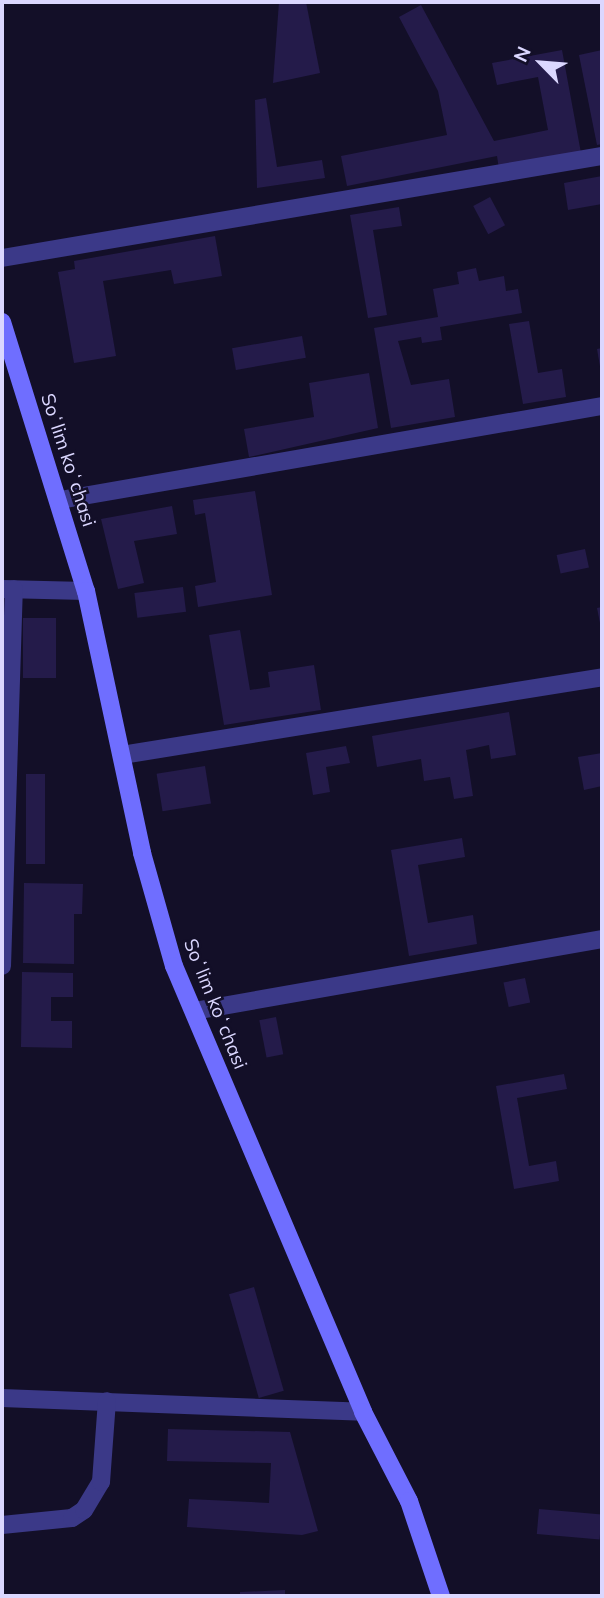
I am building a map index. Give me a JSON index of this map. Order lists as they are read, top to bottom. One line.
{"streets":{"street":["Soʻlim koʻchasi"]},"north":"top left"}
